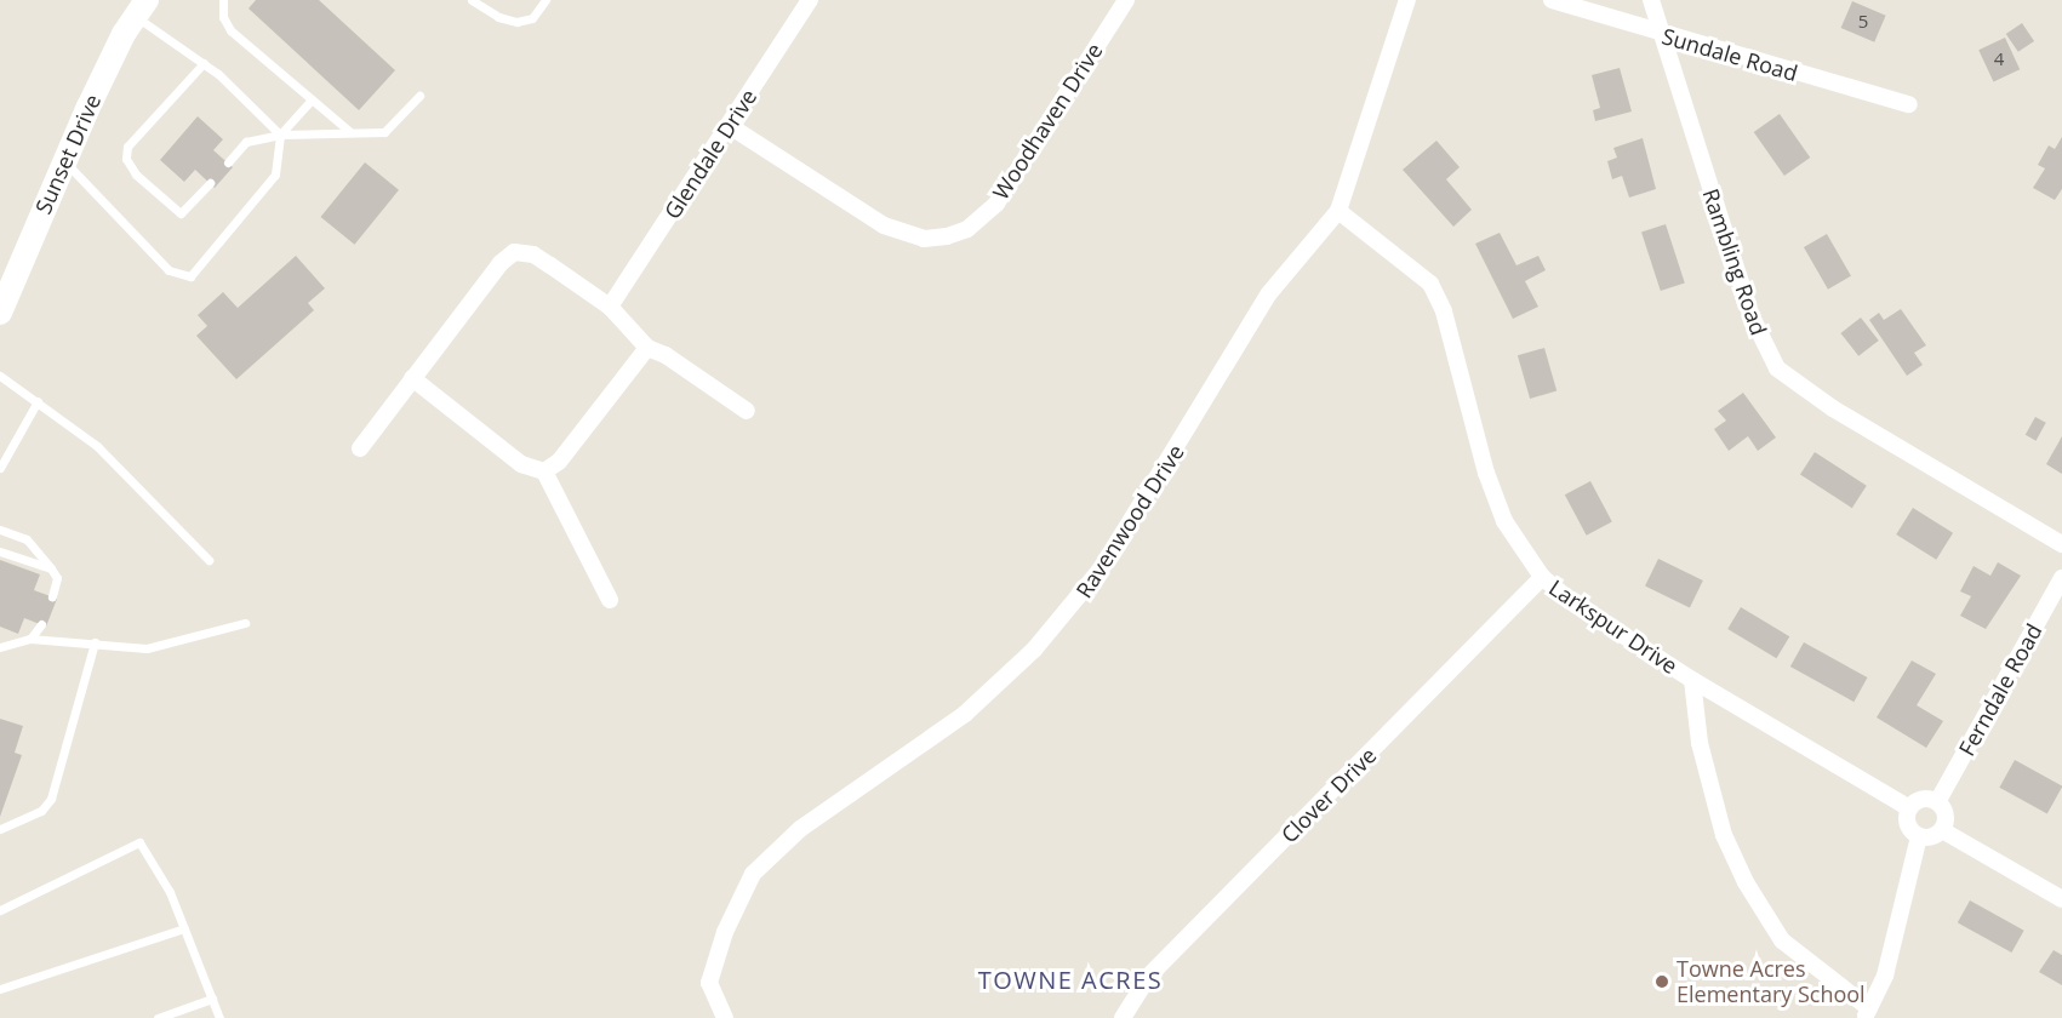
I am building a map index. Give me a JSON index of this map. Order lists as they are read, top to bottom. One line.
{"streets":{"main road":["Sunset Drive"],"street":["Sundale Road","Woodhaven Drive","Glendale Drive","Rambling Road","Ravenwood Drive","Larkspur Drive","Ferndale Road","Clover Drive"]},"crossings":[["Sundale Road","Rambling Road"],["Woodhaven Drive","Glendale Drive"],["Ravenwood Drive","Larkspur Drive"],["Larkspur Drive","Ferndale Road"],["Larkspur Drive","Clover Drive"]],"districts":["TOWNE ACRES"],"places":["Towne Acres Elementary School"],"house_numbers":["5","4"]}
